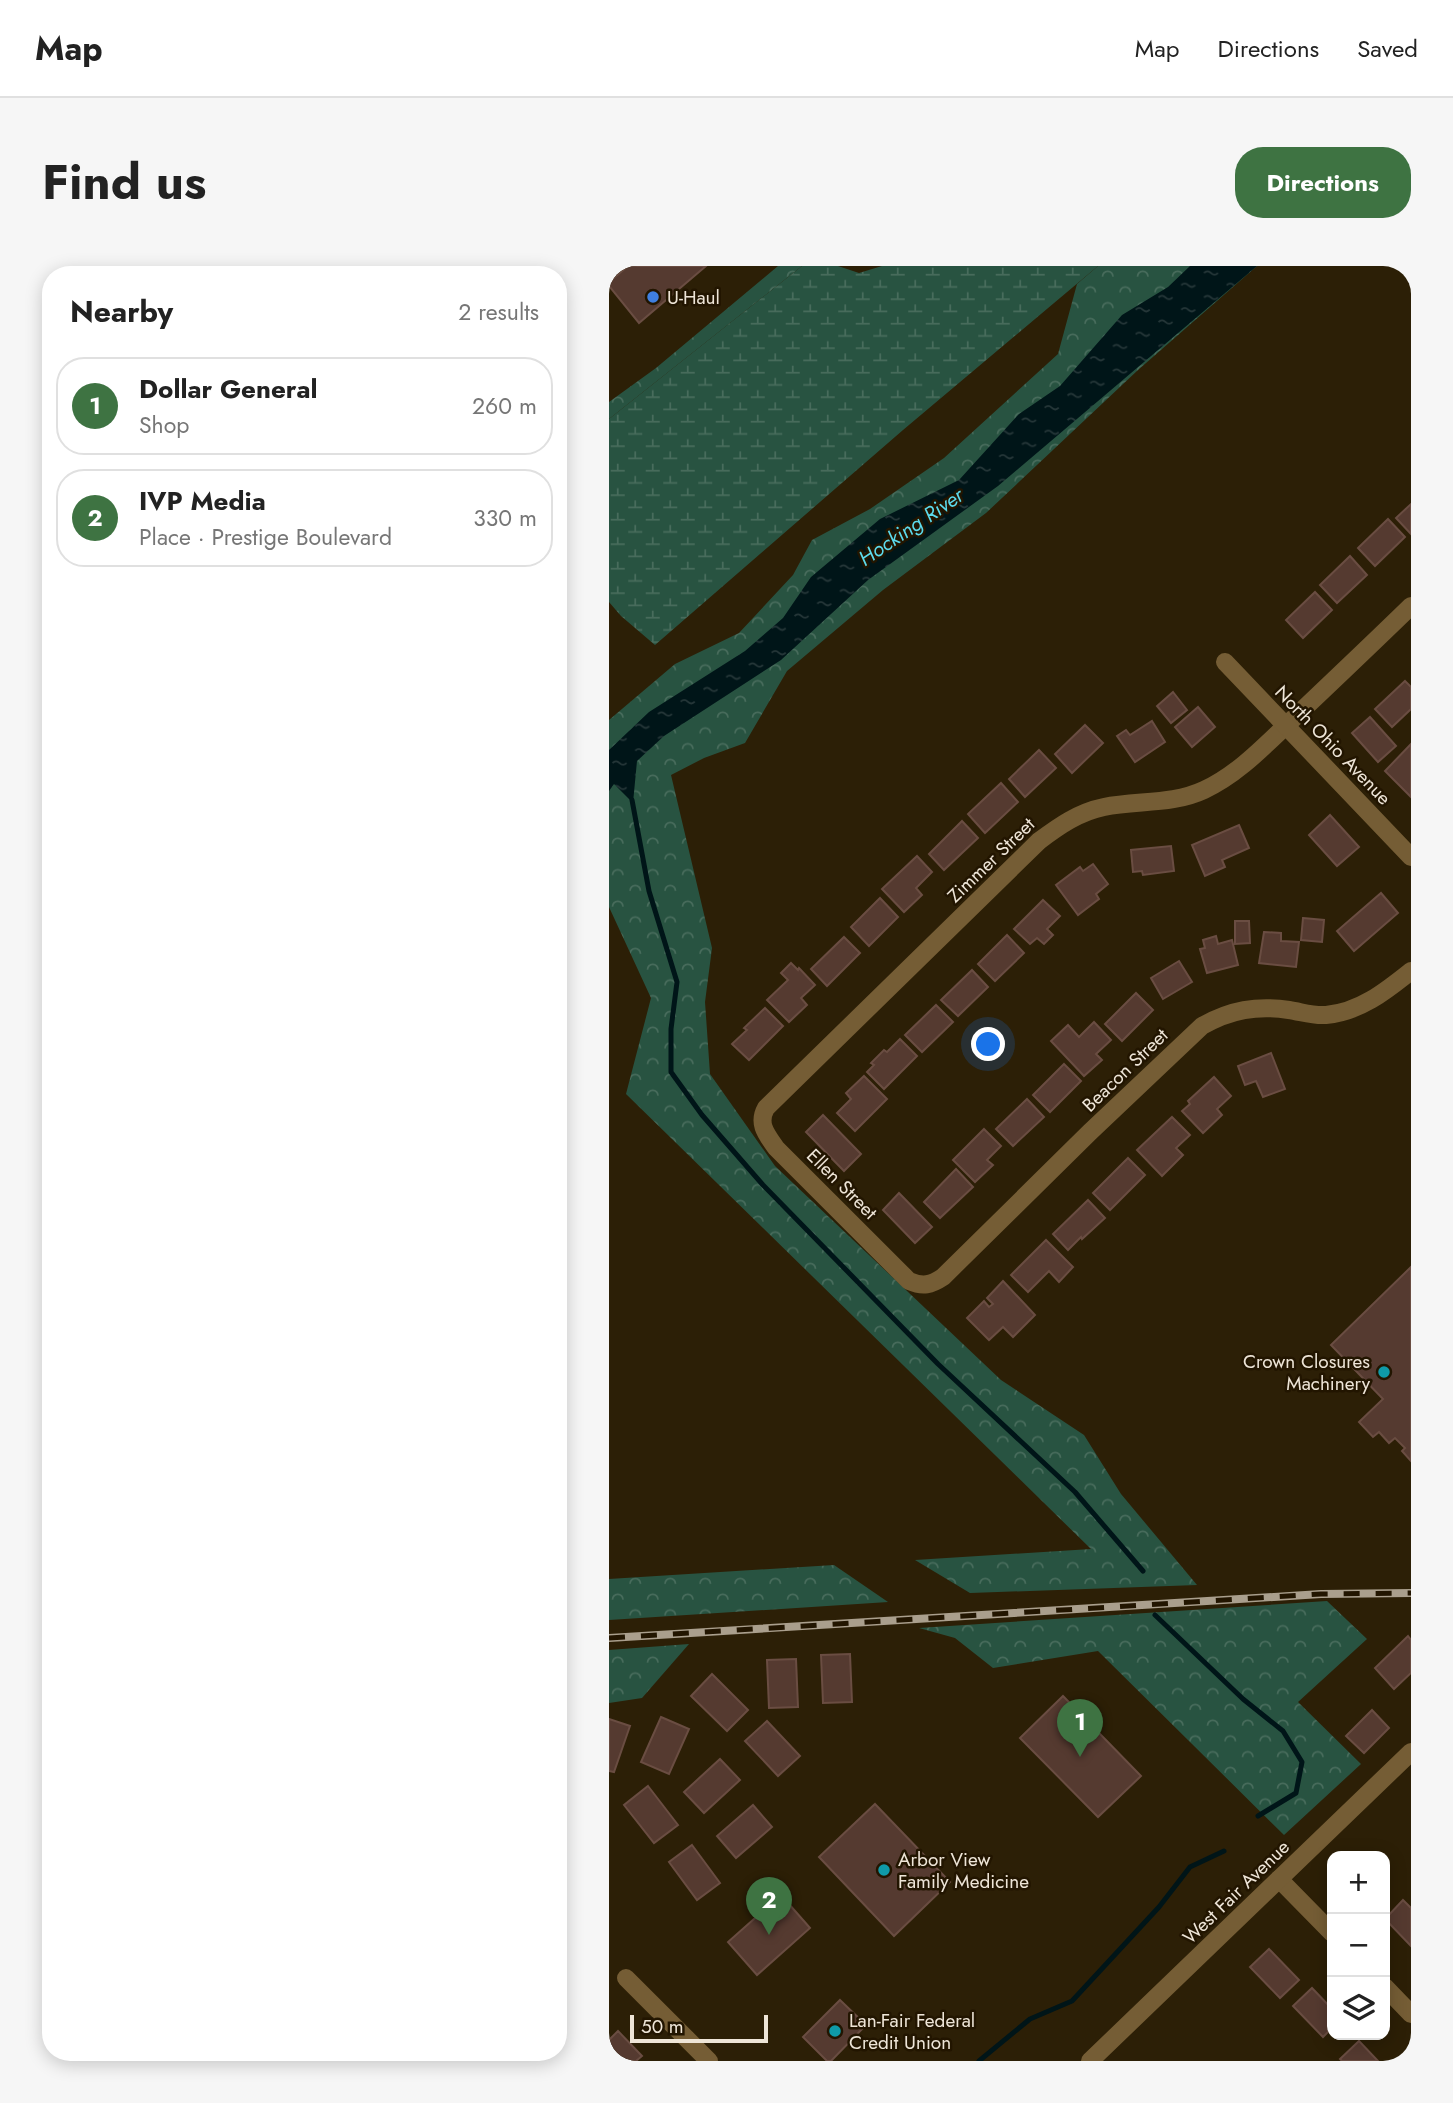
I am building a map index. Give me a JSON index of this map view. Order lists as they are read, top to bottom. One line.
{"streets":{"street":["North Ohio Avenue","Zimmer Street","Beacon Street","Ellen Street","West Fair Avenue"]},"crossings":[["North Ohio Avenue","Zimmer Street"],["Zimmer Street","Ellen Street"],["Beacon Street","Ellen Street"]],"water":["Hocking River"],"places":["U-Haul","Crown Closures Machinery","Arbor View Family Medicine","Lan-Fair Federal Credit Union"],"scale_bar":"50 m","page":{"header":"Map","nav":["Map","Directions","Saved"],"title":"Find us","buttons":"Directions","heading":["Nearby","2 results"],"list":[{"mark":"1","name":"Dollar General","note":"Shop","value":"260 m"},{"mark":"2","name":"IVP Media","note":"Place · Prestige Boulevard","value":"330 m"}],"pins":["1","2"],"map_buttons":["+","−"],"scale":"50 m"}}
